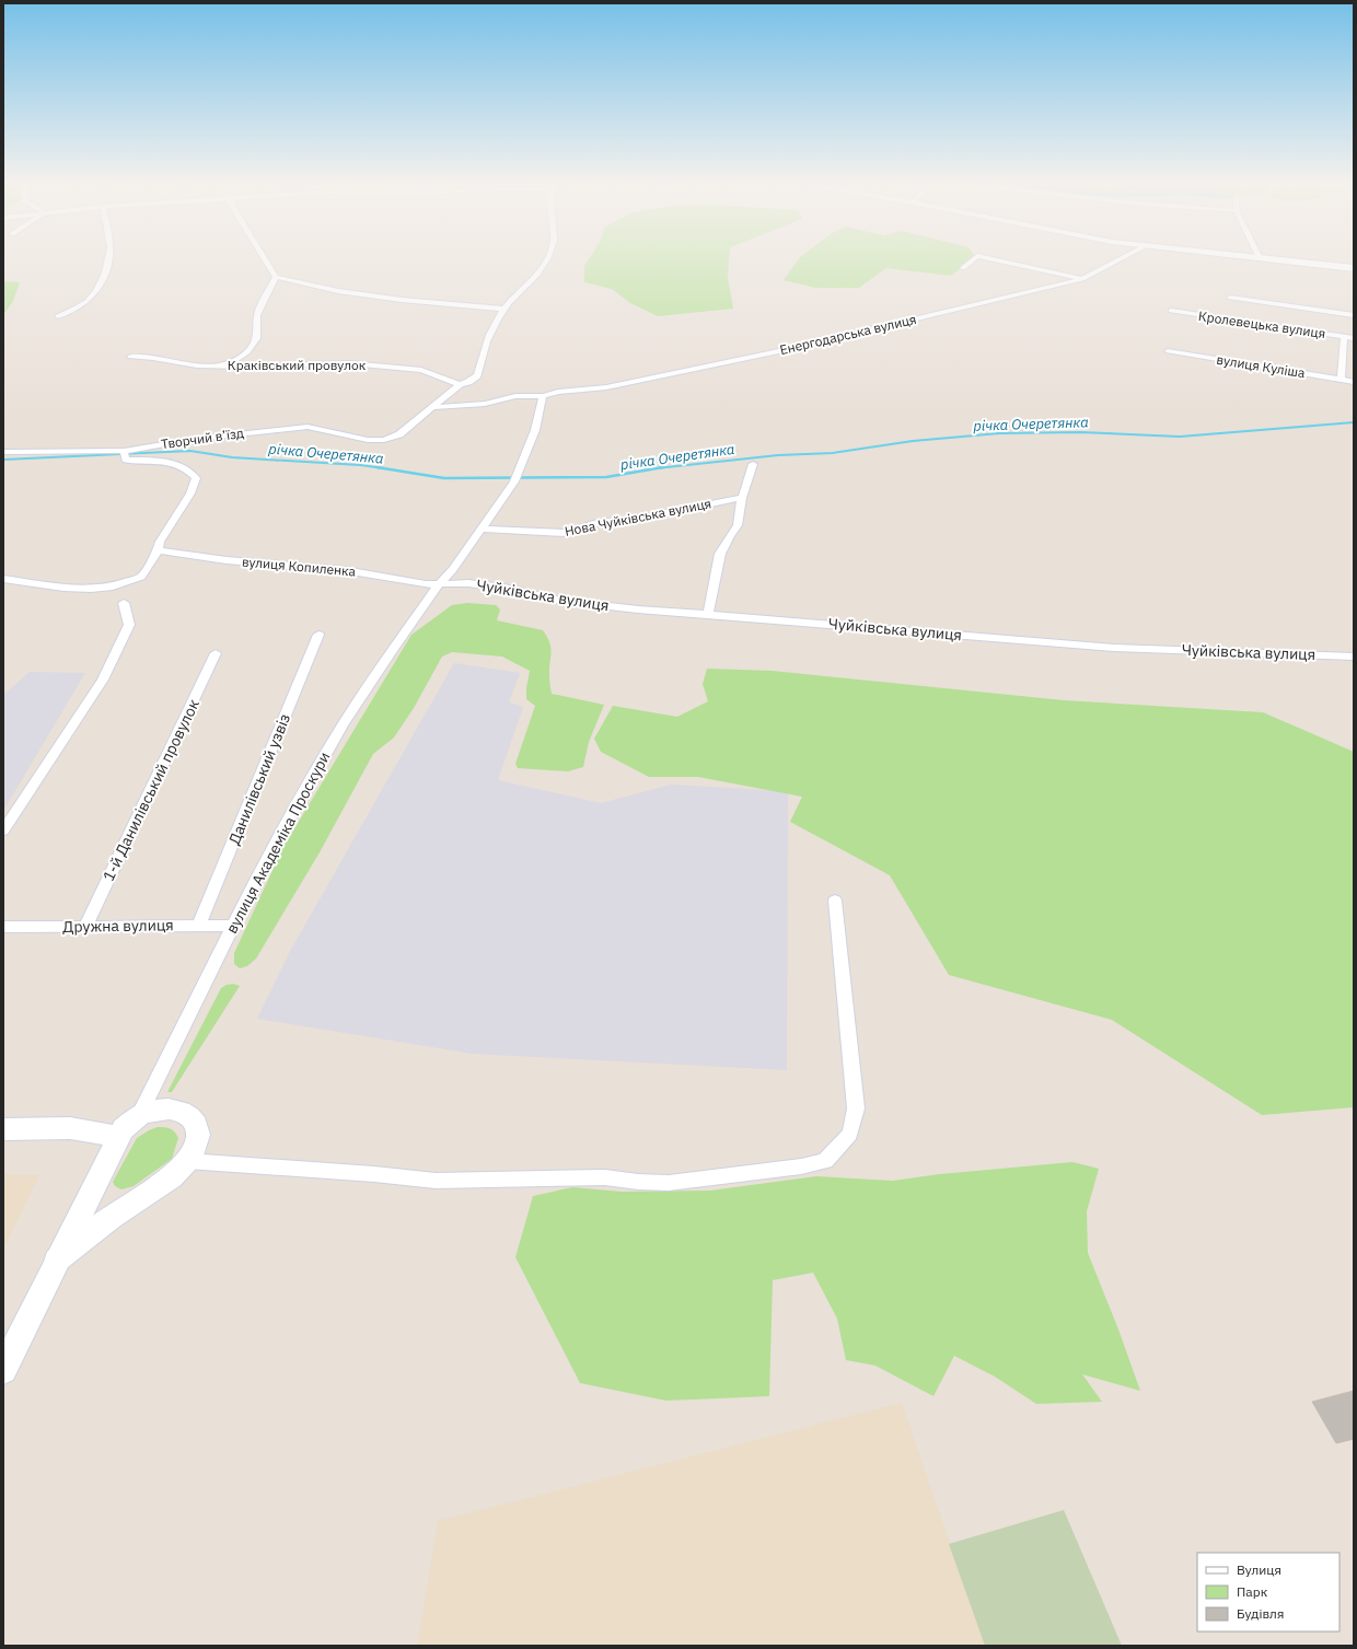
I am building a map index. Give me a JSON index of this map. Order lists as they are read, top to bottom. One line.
{"streets":{"main road":["вулиця Академіка Проскури"],"street":["Кролевецька вулиця","Енергодарська вулиця","Краківський провулок","вулиця Куліша","Творчий в’їзд","Нова Чуйківська вулиця","вулиця Копиленка","Чуйківська вулиця","Данилівський узвіз","1-й Данилівський провулок","Дружна вулиця"]},"crossings":[["Енергодарська вулиця","Творчий в’їзд"],["вулиця Копиленка","Чуйківська вулиця"],["вулиця Копиленка","вулиця Академіка Проскури"],["Чуйківська вулиця","вулиця Академіка Проскури"],["Данилівський узвіз","Дружна вулиця"],["1-й Данилівський провулок","Дружна вулиця"],["вулиця Академіка Проскури","Дружна вулиця"]],"water":["річка Очеретянка"],"legend":["Вулиця","Парк","Будівля"]}
